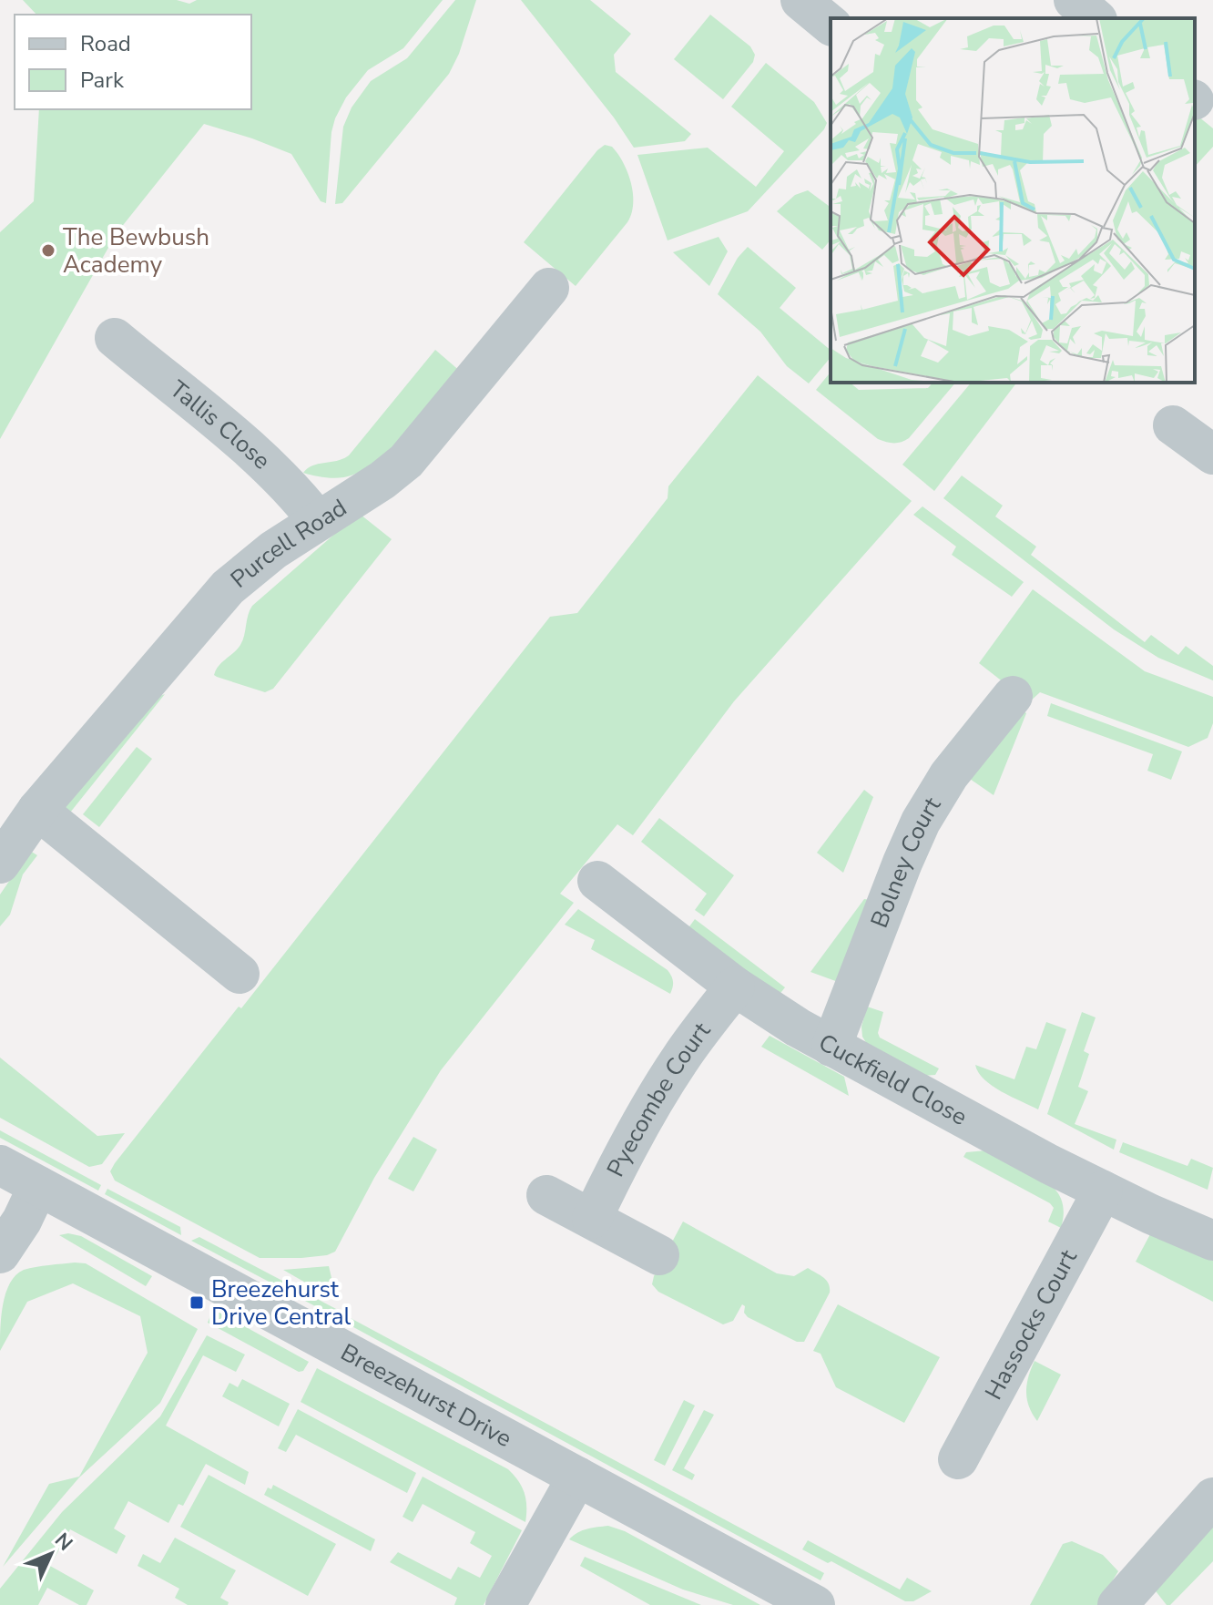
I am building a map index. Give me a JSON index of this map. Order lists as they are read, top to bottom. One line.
{"streets":{"street":["Tallis Close","Purcell Road","Bolney Court","Cuckfield Close","Pyecombe Court","Hassocks Court","Breezehurst Drive"]},"crossings":[["Tallis Close","Purcell Road"],["Bolney Court","Cuckfield Close"],["Cuckfield Close","Pyecombe Court"],["Cuckfield Close","Hassocks Court"]],"places":{"other":["The Bewbush Academy"],"transit":["Breezehurst Drive Central"]},"legend":["Road","Park"],"north":"top right"}
